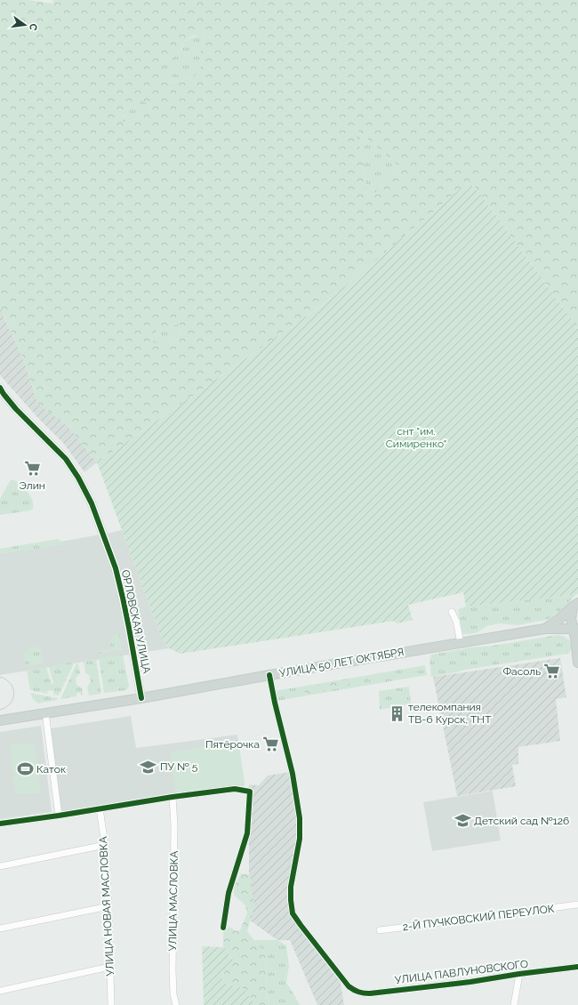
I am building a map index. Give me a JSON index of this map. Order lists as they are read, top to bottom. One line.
{"streets":{"main road":["УЛИЦА 50 ЛЕТ ОКТЯБРЯ"],"street":["ОРЛОВСКАЯ УЛИЦА","УЛИЦА МАСЛОВКА","УЛИЦА НОВАЯ МАСЛОВКА","2-Й ПУЧКОВСКИЙ ПЕРЕУЛОК","УЛИЦА ПАВЛУНОВСКОГО"]},"crossings":[["ОРЛОВСКАЯ УЛИЦА","УЛИЦА 50 ЛЕТ ОКТЯБРЯ"],["УЛИЦА 50 ЛЕТ ОКТЯБРЯ","УЛИЦА ПАВЛУНОВСКОГО"]],"parks":["снт \"им. Симиренко\""],"places":{"supermarket":["Элин","Фасоль","Пятёрочка"],"building":["телекомпания ТВ-6 Курск, ТНТ"],"school or university":["ПУ № 5","Детский сад №126"],"sports":["Каток"]},"north":"right"}
